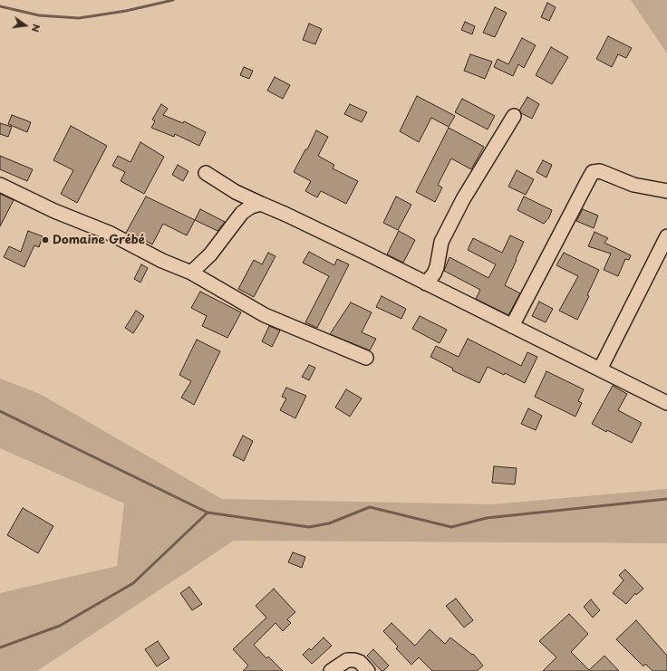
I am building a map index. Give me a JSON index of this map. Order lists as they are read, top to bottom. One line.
{"places":["Domaine Grébé"],"north":"right"}
